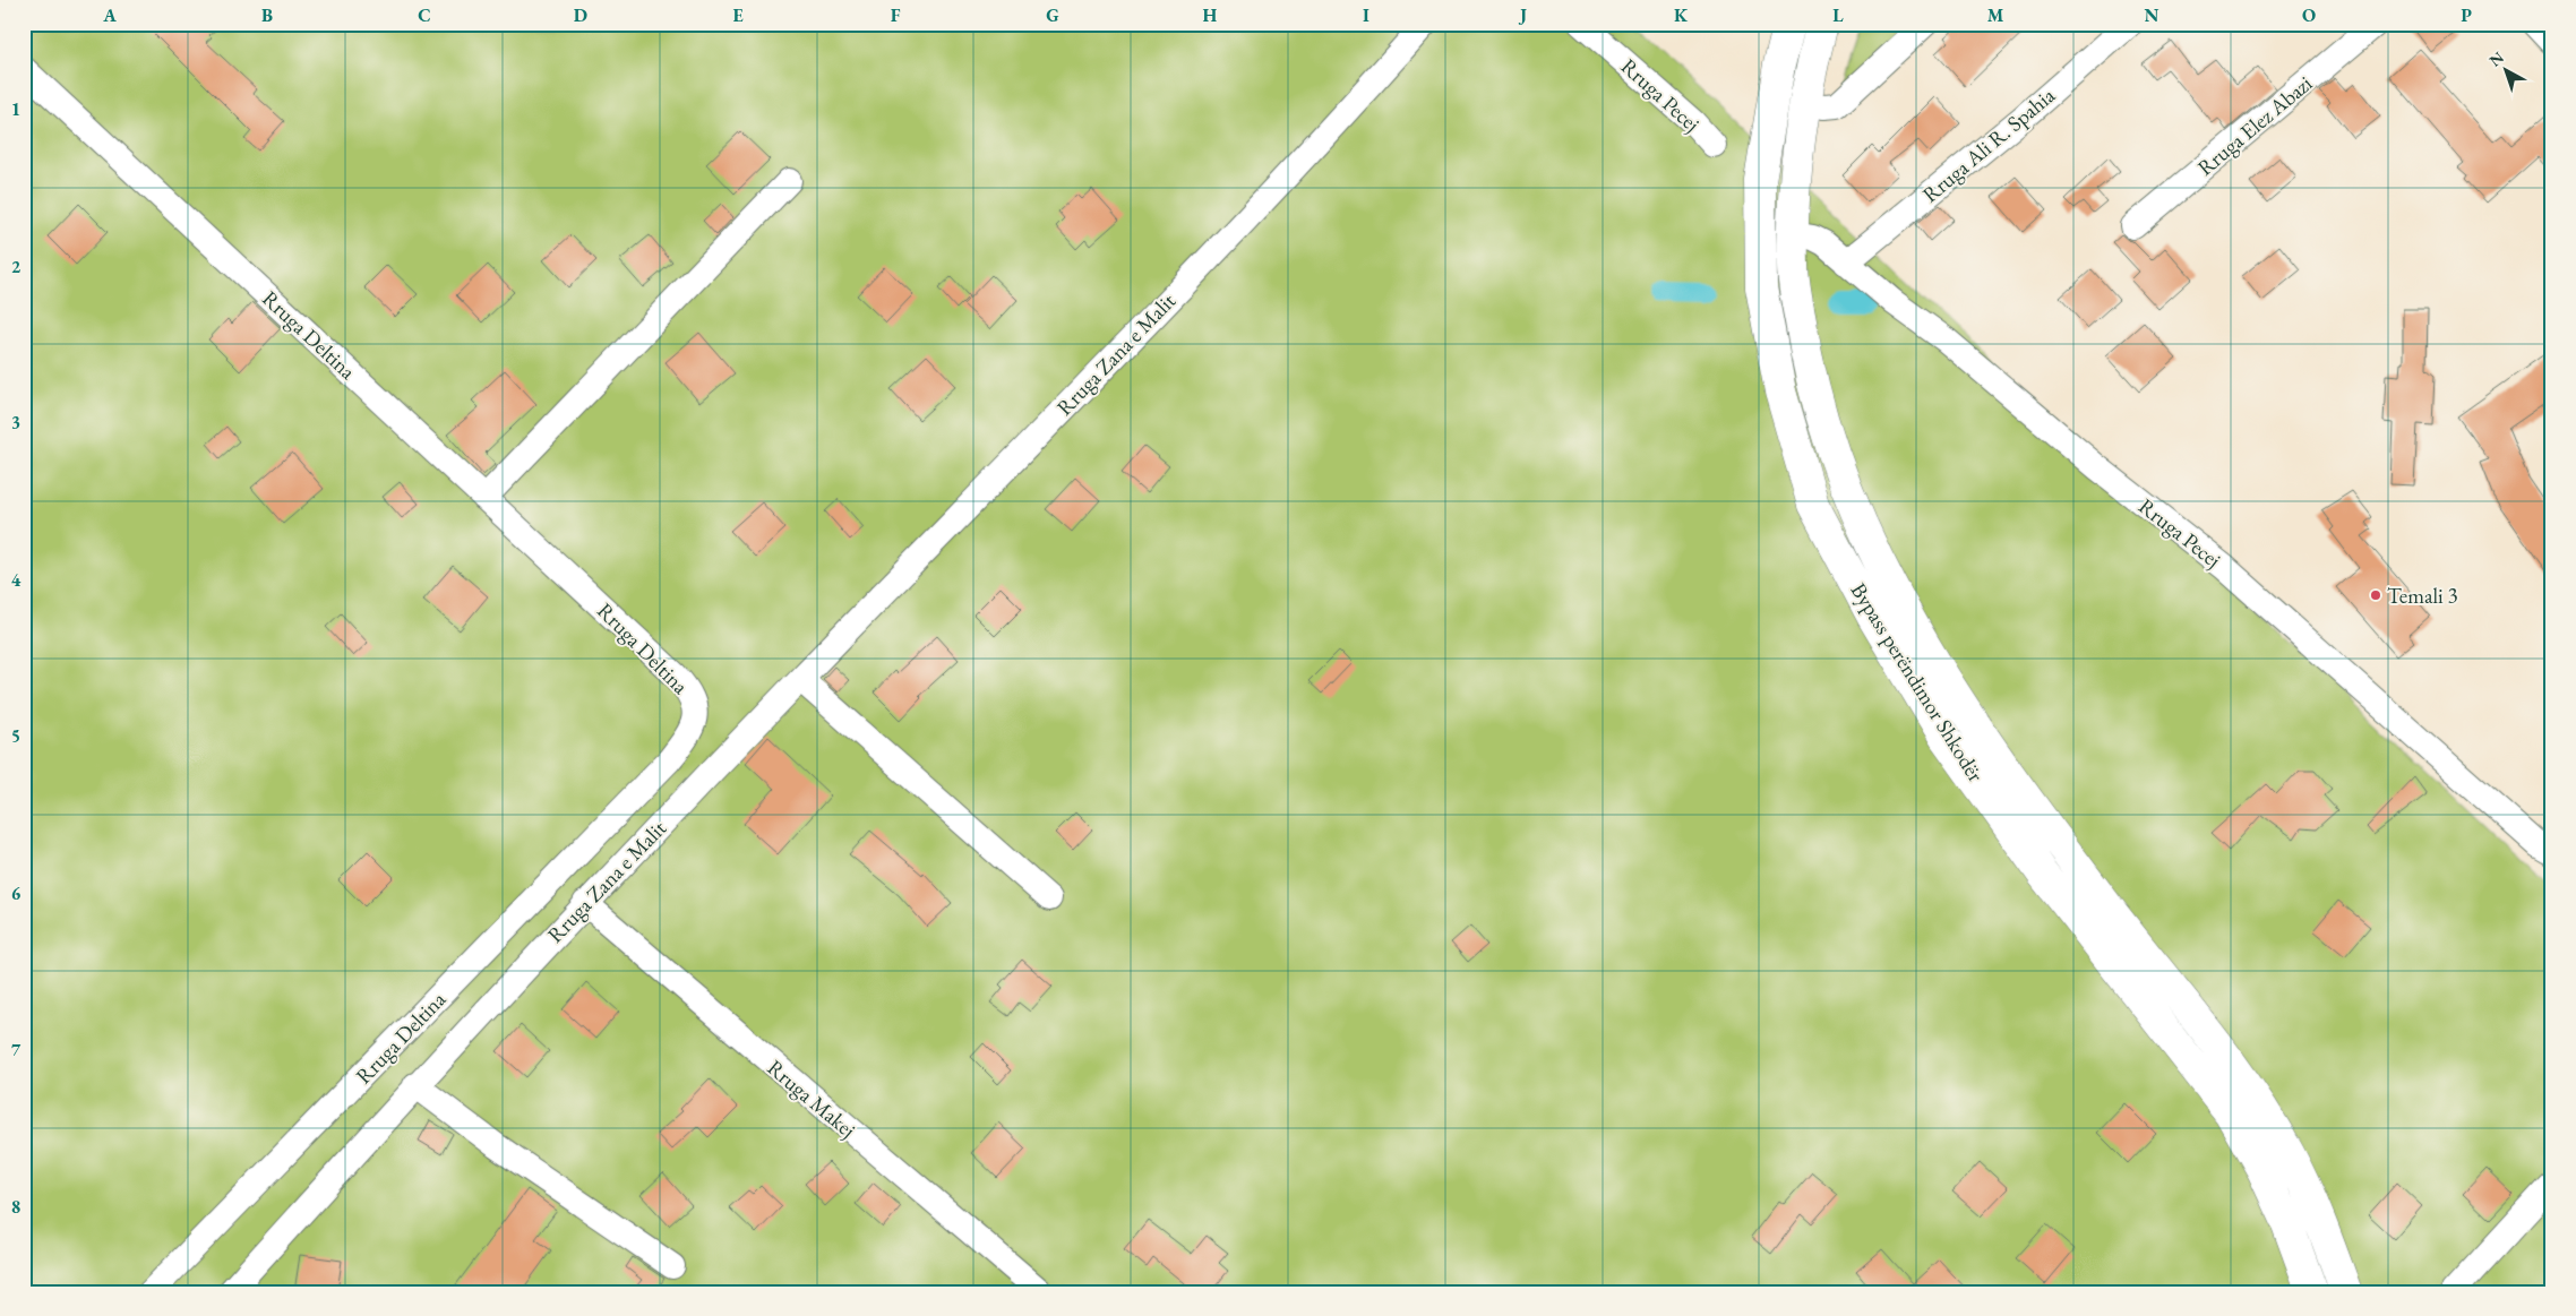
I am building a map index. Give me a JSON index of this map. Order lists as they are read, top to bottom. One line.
{"streets":{"highway":["Bypass perëndimor Shkodër"],"street":["Rruga Pecej","Rruga Elez Abazi","Rruga Ali R. Spahia","Rruga Deltina","Rruga Zana e Malit","Rruga Makej"]},"crossings":[["Rruga Pecej","Rruga Ali R. Spahia"],["Rruga Pecej","Bypass perëndimor Shkodër"],["Rruga Zana e Malit","Rruga Makej"]],"places":["Temali 3"],"north":"top left","grid":{"columns":["A","B","C","D","E","F","G","H","I","J","K","L","M","N","O","P"],"rows":["1","2","3","4","5","6","7","8"]}}
